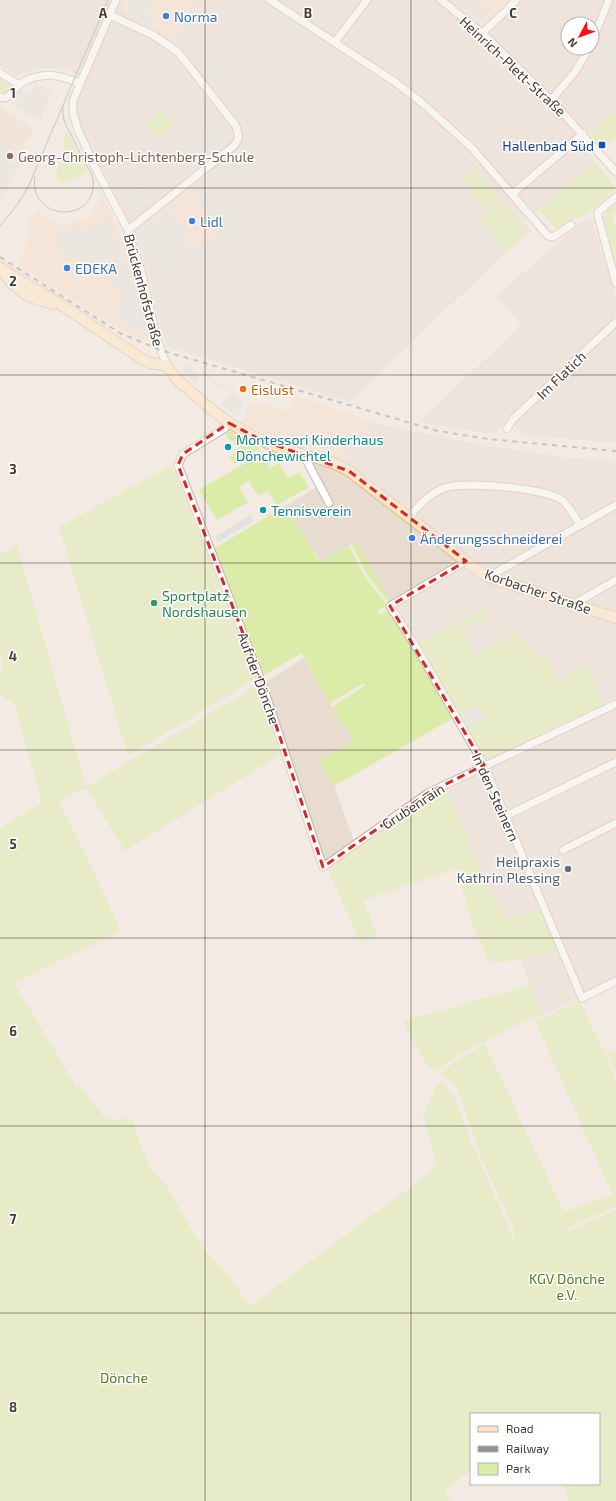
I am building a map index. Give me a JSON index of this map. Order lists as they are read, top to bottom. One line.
{"streets":{"street":["Heinrich-Plett-Straße","Brückenhofstraße","Im Flatich","Korbacher Straße","Auf der Dönche","In den Steinern","Grubenrain"]},"crossings":[["Brückenhofstraße","Korbacher Straße"],["Korbacher Straße","Auf der Dönche"],["Korbacher Straße","In den Steinern"],["Auf der Dönche","Grubenrain"],["In den Steinern","Grubenrain"]],"parks":["KGV Dönche e.V.","Dönche"],"places":{"other":["Norma","Georg-Christoph-Lichtenberg-Schule","Lidl","EDEKA","Eislust","Montessori Kinderhaus Dönchewichtel","Tennisverein","Änderungsschneiderei","Sportplatz Nordshausen","Heilpraxis Kathrin Plessing"],"transit":["Hallenbad Süd"]},"legend":["Road","Railway","Park"],"north":"bottom left","grid":{"columns":["A","B","C"],"rows":["1","2","3","4","5","6","7","8"]}}
